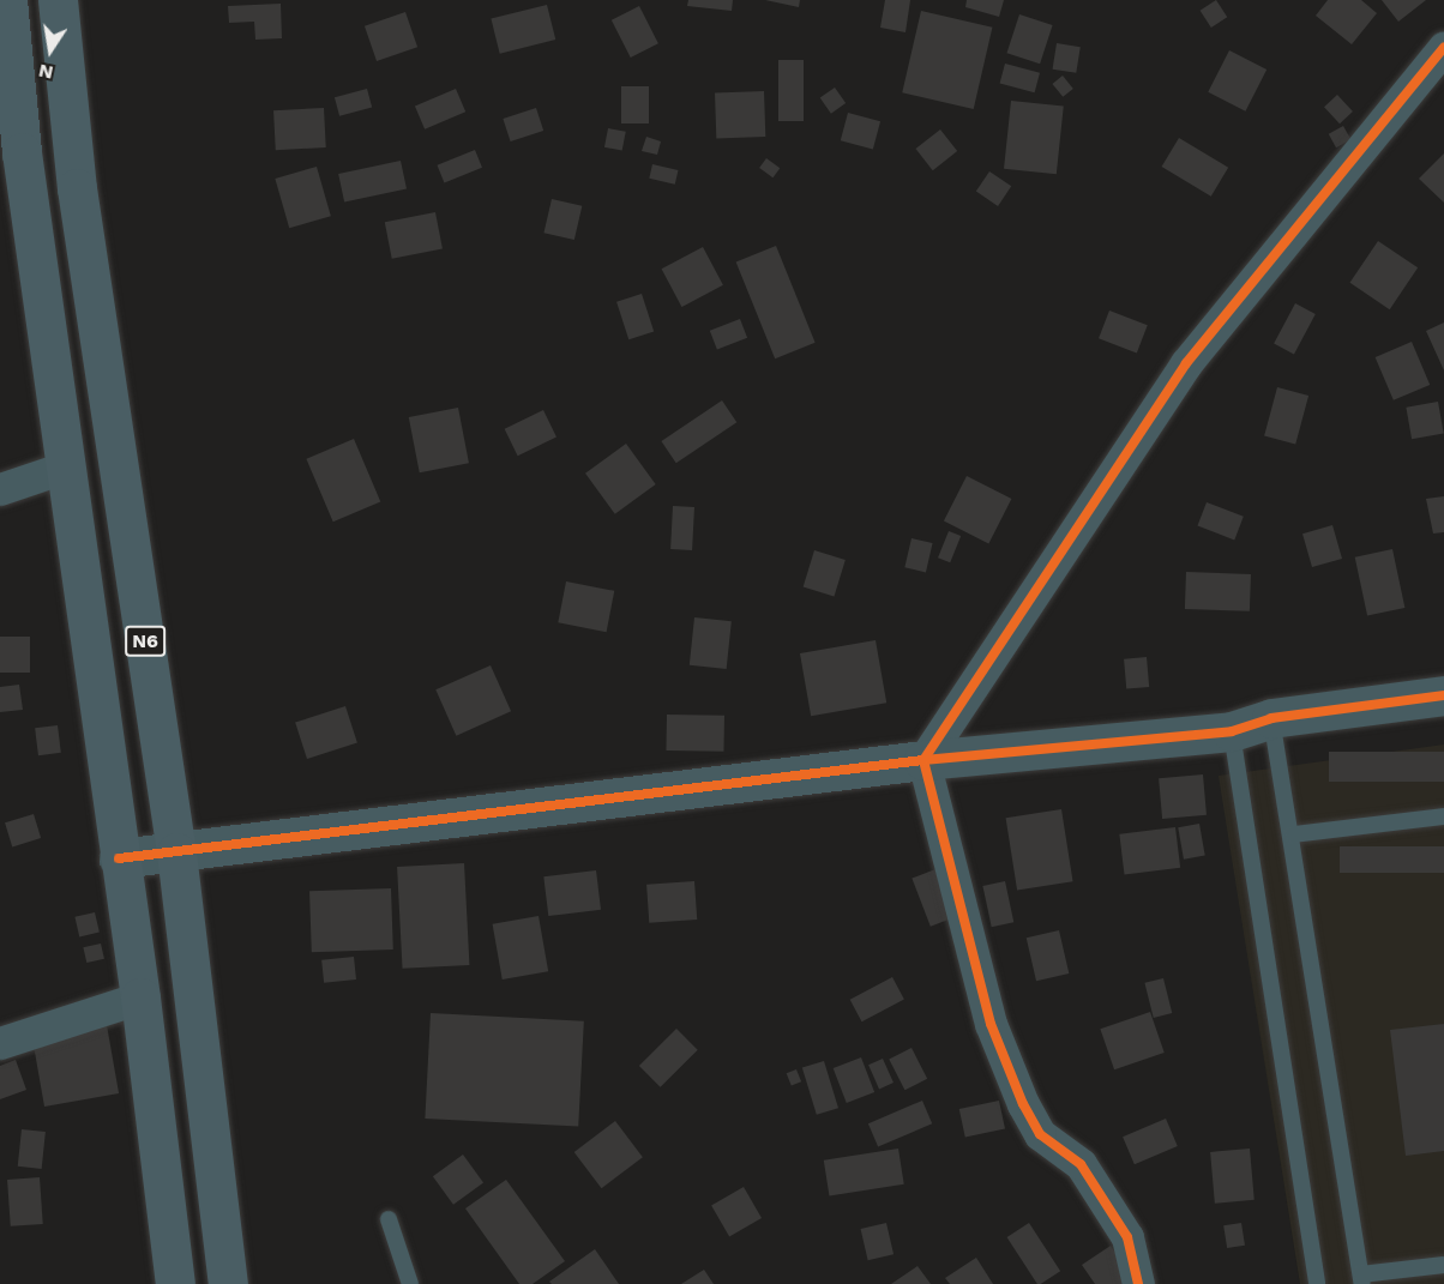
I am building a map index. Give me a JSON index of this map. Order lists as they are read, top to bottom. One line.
{"streets":{"highway":["N6"]},"north":"bottom"}
